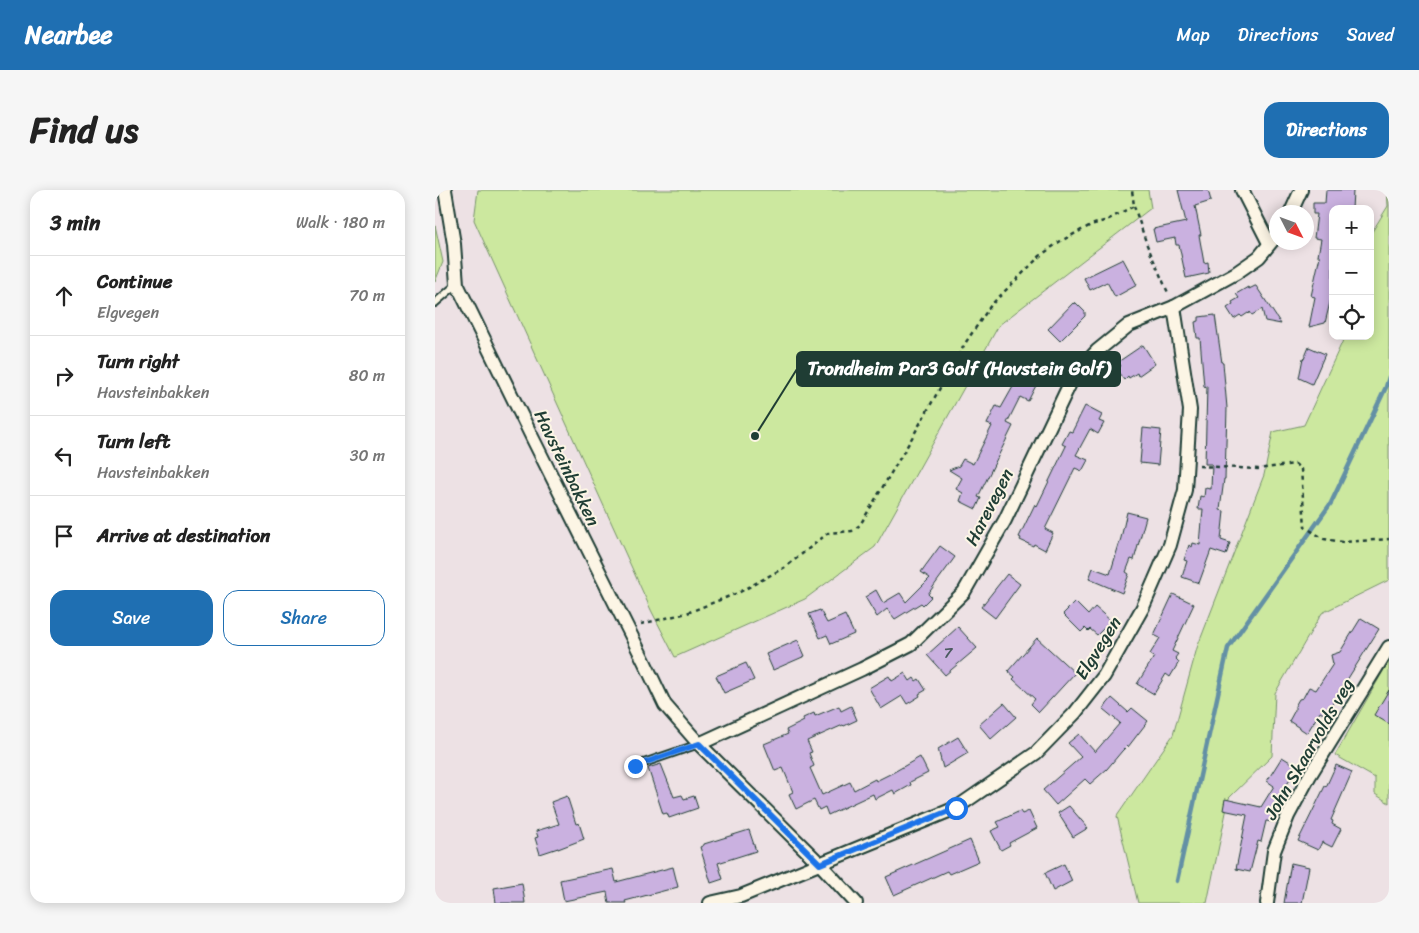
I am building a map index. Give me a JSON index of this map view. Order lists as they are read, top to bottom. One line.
{"streets":{"street":["Havsteinbakken","Harevegen","Elgvegen","John Skaarvolds veg"]},"crossings":[["Havsteinbakken","Harevegen"],["Havsteinbakken","Elgvegen"],["Harevegen","Elgvegen"]],"places":["Trondheim Par3 Golf (Havstein Golf)"],"house_numbers":["7"],"north":"bottom right","page":{"header":"Nearbee","nav":["Map","Directions","Saved"],"title":"Find us","buttons":["Directions",["Save","Share"]],"heading":["3 min","Walk · 180 m"],"map_buttons":["+","−"],"list":[["Continue","Elgvegen","70 m"],["Turn right","Havsteinbakken","80 m"],["Turn left","Havsteinbakken","30 m"],"Arrive at destination"]}}
